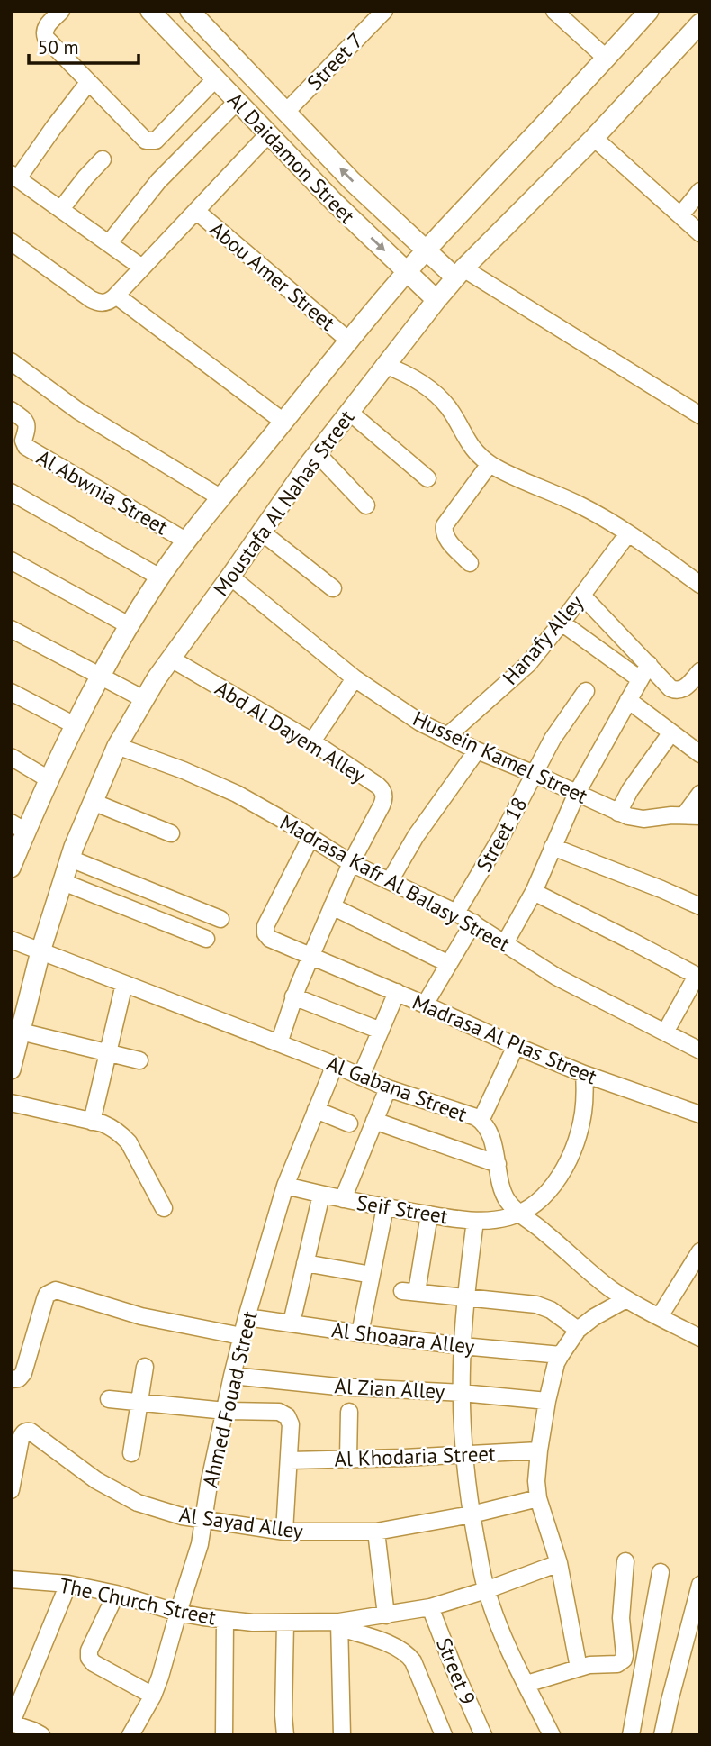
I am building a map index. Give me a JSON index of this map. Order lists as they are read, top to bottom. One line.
{"streets":{"street":["Street 7","Al Daidamon Street","Abou Amer Street","Al Abwnia Street","Moustafa Al Nahas Street","Hanafy Alley","Abd Al Dayem Alley","Hussein Kamel Street","Street 18","Madrasa Kafr Al Balasy Street","Madrasa Al Plas Street","Al Gabana Street","Seif Street","Al Shoaara Alley","Al Zian Alley","Ahmed Fouad Street","Al Khodaria Street","Al Sayad Alley","The Church Street","Street 9"]},"crossings":[["Street 7","Al Daidamon Street"],["Al Daidamon Street","Moustafa Al Nahas Street"],["Moustafa Al Nahas Street","Abd Al Dayem Alley"],["Moustafa Al Nahas Street","Hussein Kamel Street"],["Moustafa Al Nahas Street","Madrasa Kafr Al Balasy Street"],["Moustafa Al Nahas Street","Al Gabana Street"],["Hanafy Alley","Hussein Kamel Street"],["Abd Al Dayem Alley","Madrasa Kafr Al Balasy Street"],["Abd Al Dayem Alley","Madrasa Al Plas Street"],["Abd Al Dayem Alley","Al Gabana Street"],["Hussein Kamel Street","Street 18"],["Street 18","Madrasa Kafr Al Balasy Street"],["Madrasa Kafr Al Balasy Street","Madrasa Al Plas Street"],["Al Gabana Street","Seif Street"],["Al Gabana Street","Ahmed Fouad Street"],["Seif Street","Ahmed Fouad Street"],["Al Shoaara Alley","Ahmed Fouad Street"],["Al Zian Alley","Ahmed Fouad Street"],["Ahmed Fouad Street","Al Sayad Alley"],["Ahmed Fouad Street","The Church Street"],["The Church Street","Street 9"]],"scale_bar":"50 m"}
